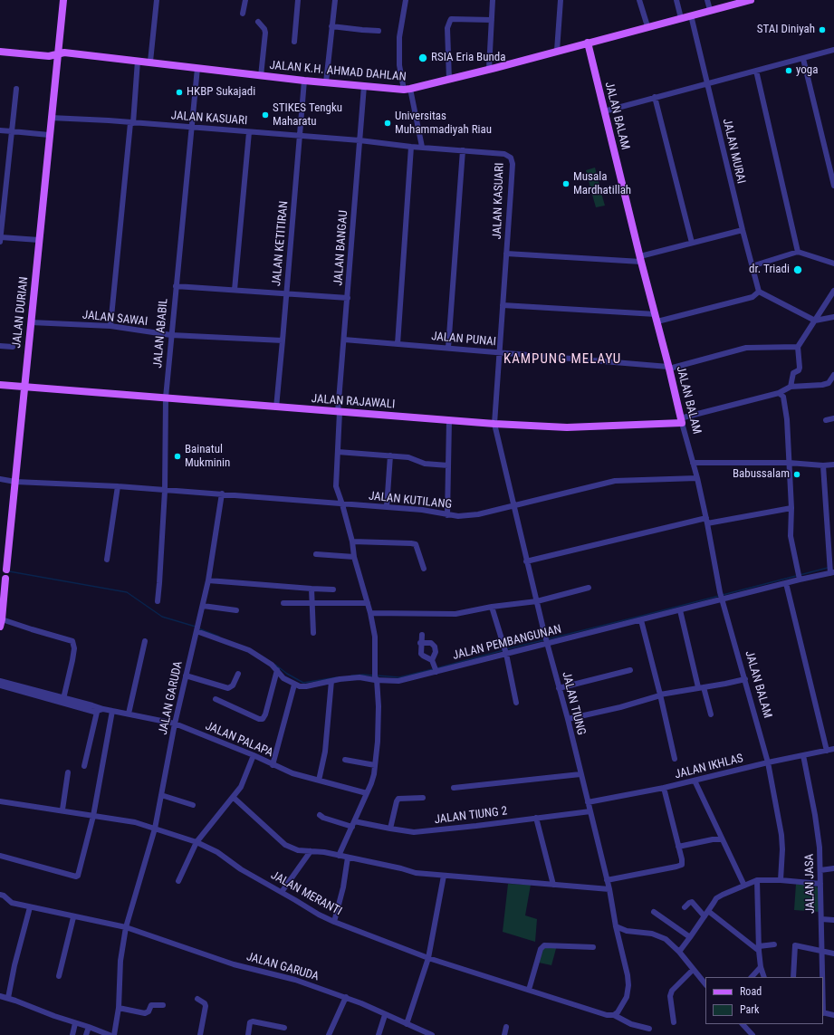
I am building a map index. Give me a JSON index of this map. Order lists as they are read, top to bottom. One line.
{"streets":{"main road":["JALAN K.H. AHMAD DAHLAN","JALAN BALAM","JALAN DURIAN","JALAN RAJAWALI"],"street":["JALAN KASUARI","JALAN MURAI","JALAN KETITIRAN","JALAN BANGAU","JALAN SAWAI","JALAN ABABIL","JALAN PUNAI","JALAN KUTILANG","JALAN PEMBANGUNAN","JALAN GARUDA","JALAN TIUNG","JALAN PALAPA","JALAN IKHLAS","JALAN TIUNG 2","JALAN JASA","JALAN MERANTI"]},"crossings":[["JALAN K.H. AHMAD DAHLAN","JALAN BALAM"],["JALAN K.H. AHMAD DAHLAN","JALAN MURAI"],["JALAN K.H. AHMAD DAHLAN","JALAN KETITIRAN"],["JALAN K.H. AHMAD DAHLAN","JALAN BANGAU"],["JALAN K.H. AHMAD DAHLAN","JALAN DURIAN"],["JALAN K.H. AHMAD DAHLAN","JALAN ABABIL"],["JALAN BALAM","JALAN PUNAI"],["JALAN BALAM","JALAN RAJAWALI"],["JALAN BALAM","JALAN KUTILANG"],["JALAN BALAM","JALAN PEMBANGUNAN"],["JALAN BALAM","JALAN IKHLAS"],["JALAN KASUARI","JALAN KETITIRAN"],["JALAN KASUARI","JALAN BANGAU"],["JALAN KASUARI","JALAN DURIAN"],["JALAN KASUARI","JALAN ABABIL"],["JALAN KASUARI","JALAN PUNAI"],["JALAN KASUARI","JALAN RAJAWALI"],["JALAN KASUARI","JALAN TIUNG"],["JALAN KETITIRAN","JALAN SAWAI"],["JALAN KETITIRAN","JALAN RAJAWALI"],["JALAN BANGAU","JALAN PUNAI"],["JALAN BANGAU","JALAN RAJAWALI"],["JALAN BANGAU","JALAN KUTILANG"],["JALAN BANGAU","JALAN PEMBANGUNAN"],["JALAN BANGAU","JALAN PALAPA"],["JALAN BANGAU","JALAN TIUNG 2"],["JALAN DURIAN","JALAN SAWAI"],["JALAN DURIAN","JALAN RAJAWALI"],["JALAN DURIAN","JALAN KUTILANG"],["JALAN SAWAI","JALAN ABABIL"],["JALAN ABABIL","JALAN RAJAWALI"],["JALAN ABABIL","JALAN KUTILANG"],["JALAN RAJAWALI","JALAN TIUNG"],["JALAN KUTILANG","JALAN GARUDA"],["JALAN KUTILANG","JALAN TIUNG"],["JALAN PEMBANGUNAN","JALAN TIUNG"],["JALAN GARUDA","JALAN PALAPA"],["JALAN GARUDA","JALAN MERANTI"],["JALAN TIUNG","JALAN IKHLAS"],["JALAN TIUNG","JALAN TIUNG 2"],["JALAN TIUNG","JALAN MERANTI"],["JALAN IKHLAS","JALAN JASA"]],"districts":["KAMPUNG MELAYU"],"places":["STAI Diniyah","RSIA Eria Bunda","yoga","HKBP Sukajadi","STIKES Tengku Maharatu","Universitas Muhammadiyah Riau","Musala Mardhatillah","dr. Triadi","Bainatul Mukminin","Babussalam"],"legend":["Road","Park"]}
